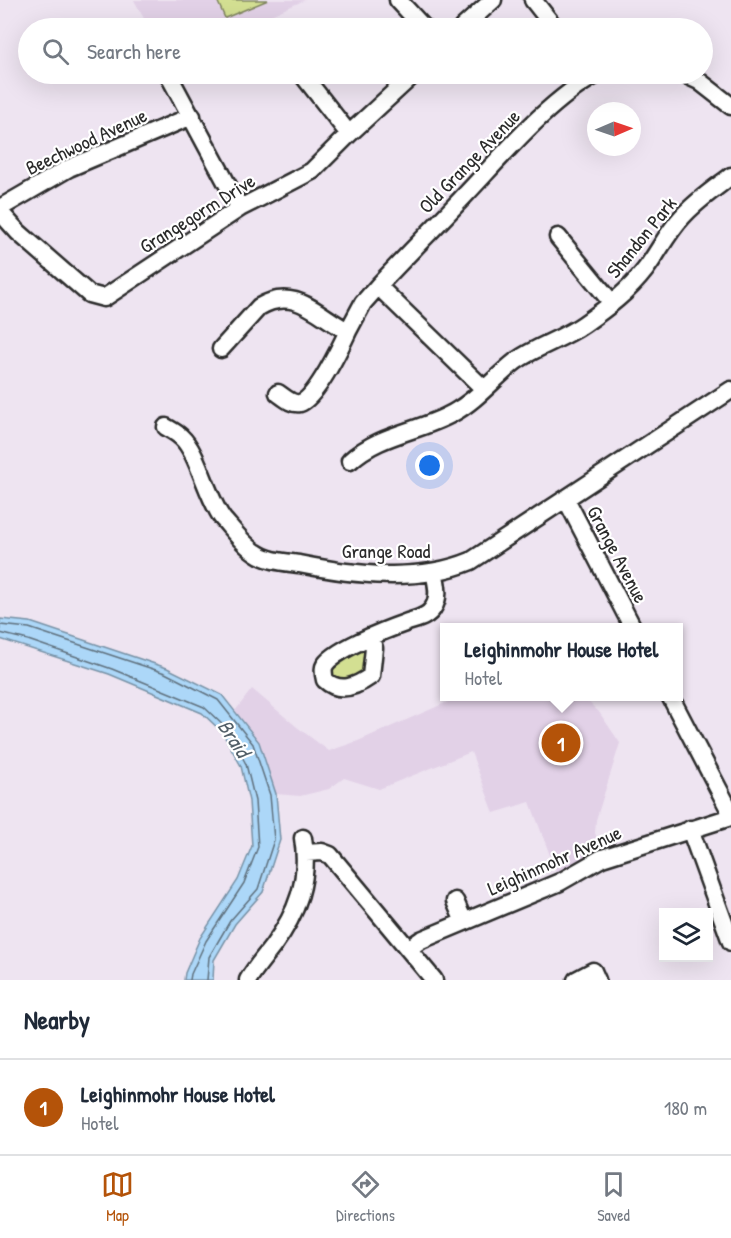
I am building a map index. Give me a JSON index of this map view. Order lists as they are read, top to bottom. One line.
{"streets":{"street":["Beechwood Avenue","Old Grange Avenue","Grangegorm Drive","Shandon Park","Grange Road","Grange Avenue","Leighinmohr Avenue"]},"crossings":[["Beechwood Avenue","Grangegorm Drive"],["Grange Road","Grange Avenue"]],"water":["Braid"],"north":"right","page":{"search":"Search here","popup":["Leighinmohr House Hotel","Hotel"],"pins":"1","heading":"Nearby","list":[{"mark":"1","name":"Leighinmohr House Hotel","note":"Hotel","value":"180 m"}],"nav":["Map","Directions","Saved"]}}
